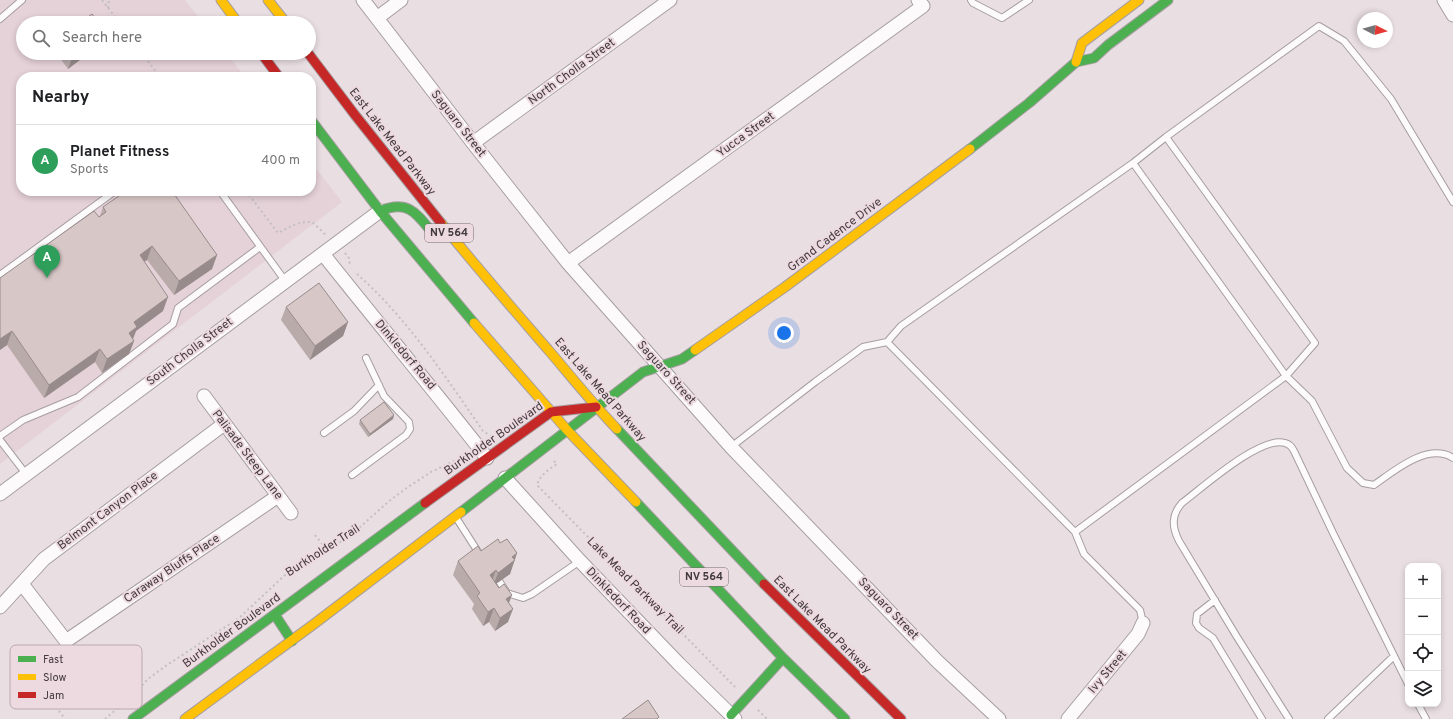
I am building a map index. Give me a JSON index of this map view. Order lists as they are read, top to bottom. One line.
{"streets":{"main road":["East Lake Mead Parkway","NV 564","Grand Cadence Drive","Burkholder Boulevard"],"street":["North Cholla Street","Saguaro Street","Yucca Street","South Cholla Street","Dinkledorf Road","Palisade Steep Lane","Belmont Canyon Place","Caraway Bluffs Place","Ivy Street"],"path":["Burkholder Trail","Lake Mead Parkway Trail"]},"crossings":[["North Cholla Street","Saguaro Street"],["Saguaro Street","Yucca Street"],["Saguaro Street","Grand Cadence Drive"],["East Lake Mead Parkway","Grand Cadence Drive"],["East Lake Mead Parkway","Burkholder Boulevard"],["NV 564","South Cholla Street"],["NV 564","Burkholder Boulevard"],["Grand Cadence Drive","Burkholder Boulevard"],["South Cholla Street","Dinkledorf Road"],["Dinkledorf Road","Burkholder Boulevard"],["Dinkledorf Road","Burkholder Trail"],["Palisade Steep Lane","Belmont Canyon Place"],["Palisade Steep Lane","Caraway Bluffs Place"],["Belmont Canyon Place","Caraway Bluffs Place"]],"legend":["Fast","Slow","Jam"],"north":"right","page":{"search":"Search here","heading":"Nearby","list":[{"mark":"A","name":"Planet Fitness","note":"Sports","value":"400 m"}],"pins":"A","map_buttons":["+","−"]}}
